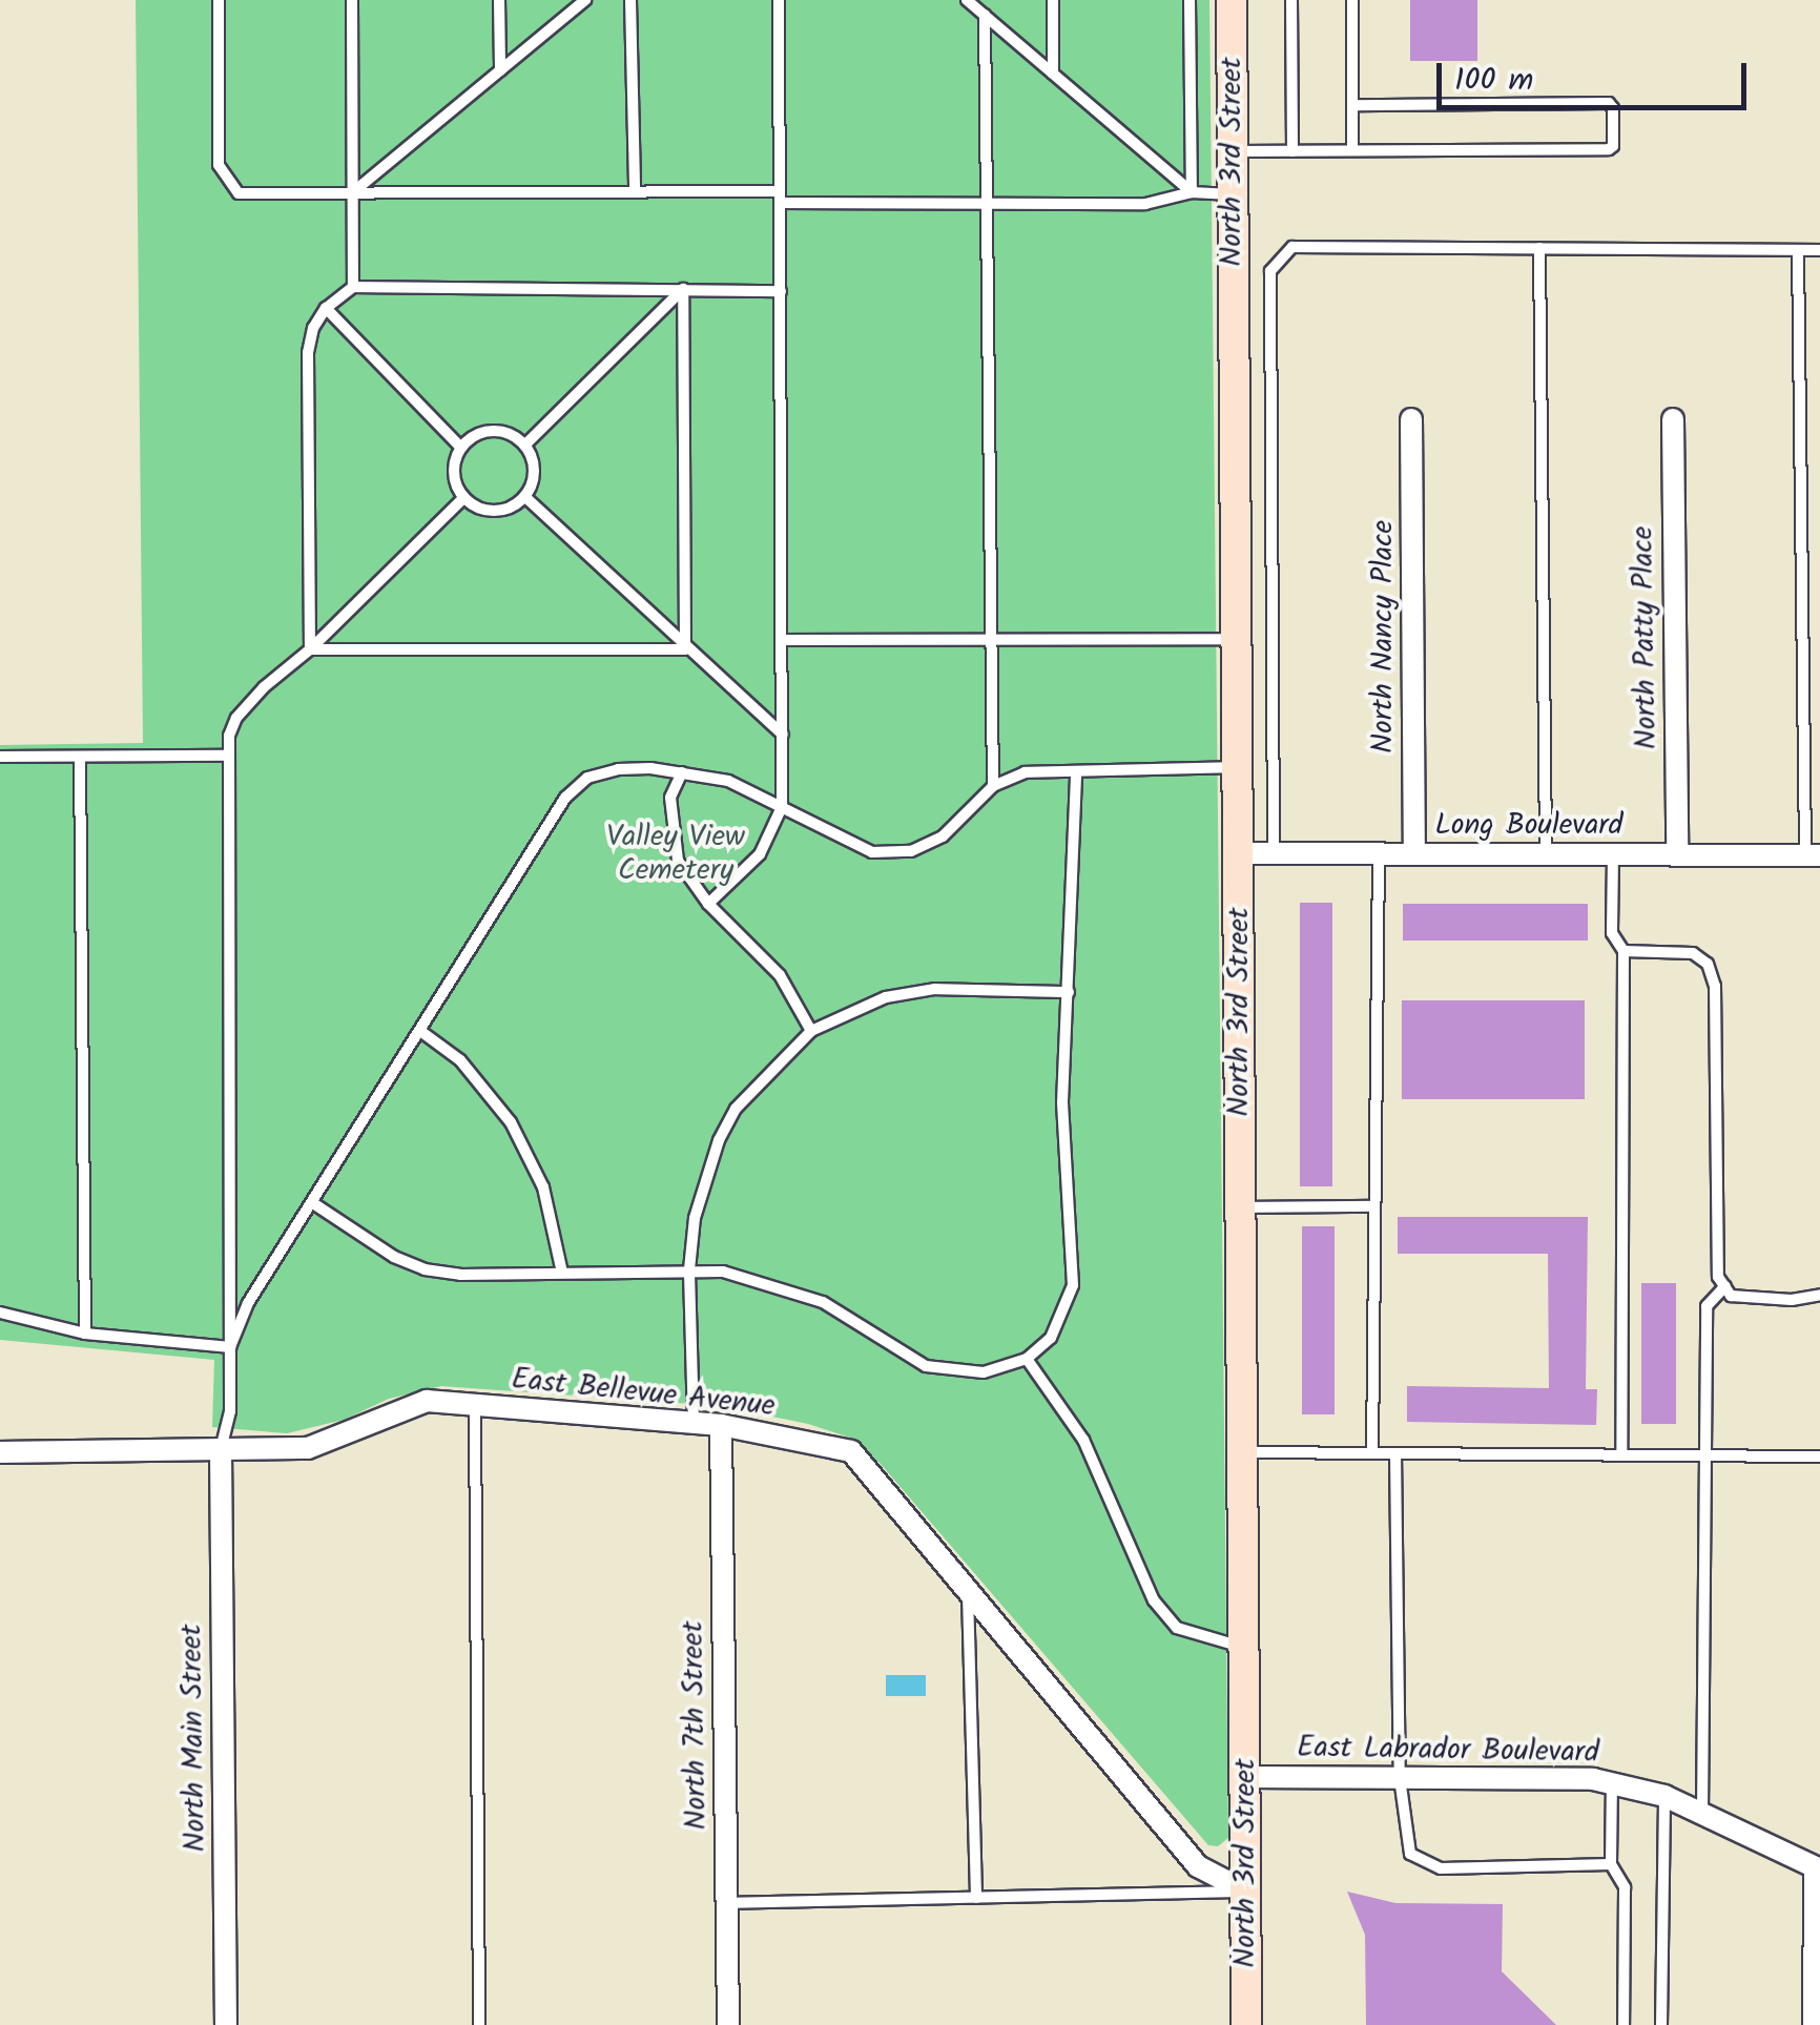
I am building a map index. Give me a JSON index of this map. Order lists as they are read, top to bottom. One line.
{"streets":{"main road":["North 3rd Street"],"street":["North Nancy Place","North Patty Place","Long Boulevard","East Bellevue Avenue","North 7th Street","North Main Street","East Labrador Boulevard"]},"crossings":[["North 3rd Street","Long Boulevard"],["North 3rd Street","East Bellevue Avenue"],["North 3rd Street","East Labrador Boulevard"],["North Nancy Place","Long Boulevard"],["North Patty Place","Long Boulevard"],["East Bellevue Avenue","North 7th Street"],["East Bellevue Avenue","North Main Street"]],"parks":["Valley View Cemetery"],"scale_bar":"100 m"}
